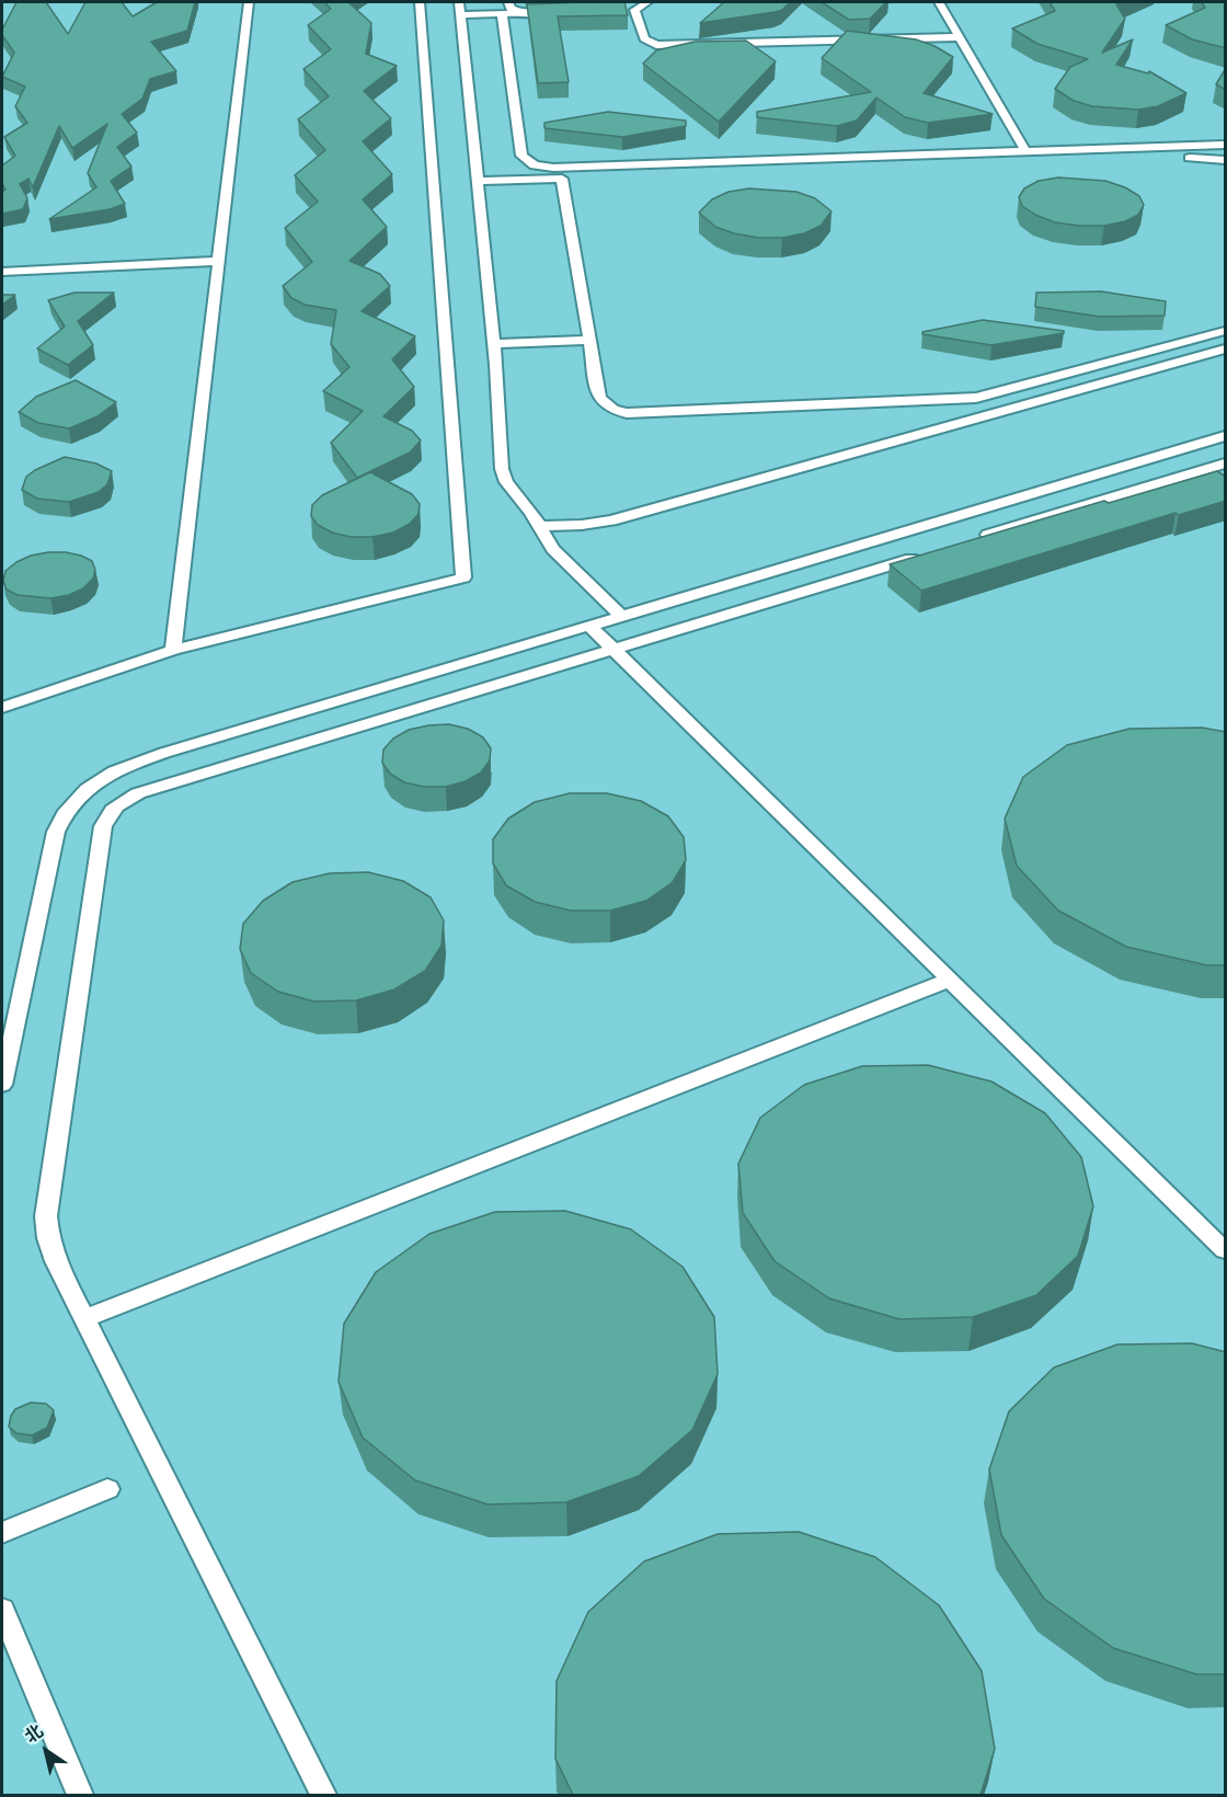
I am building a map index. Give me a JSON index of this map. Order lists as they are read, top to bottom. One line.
{"north":"top left"}
